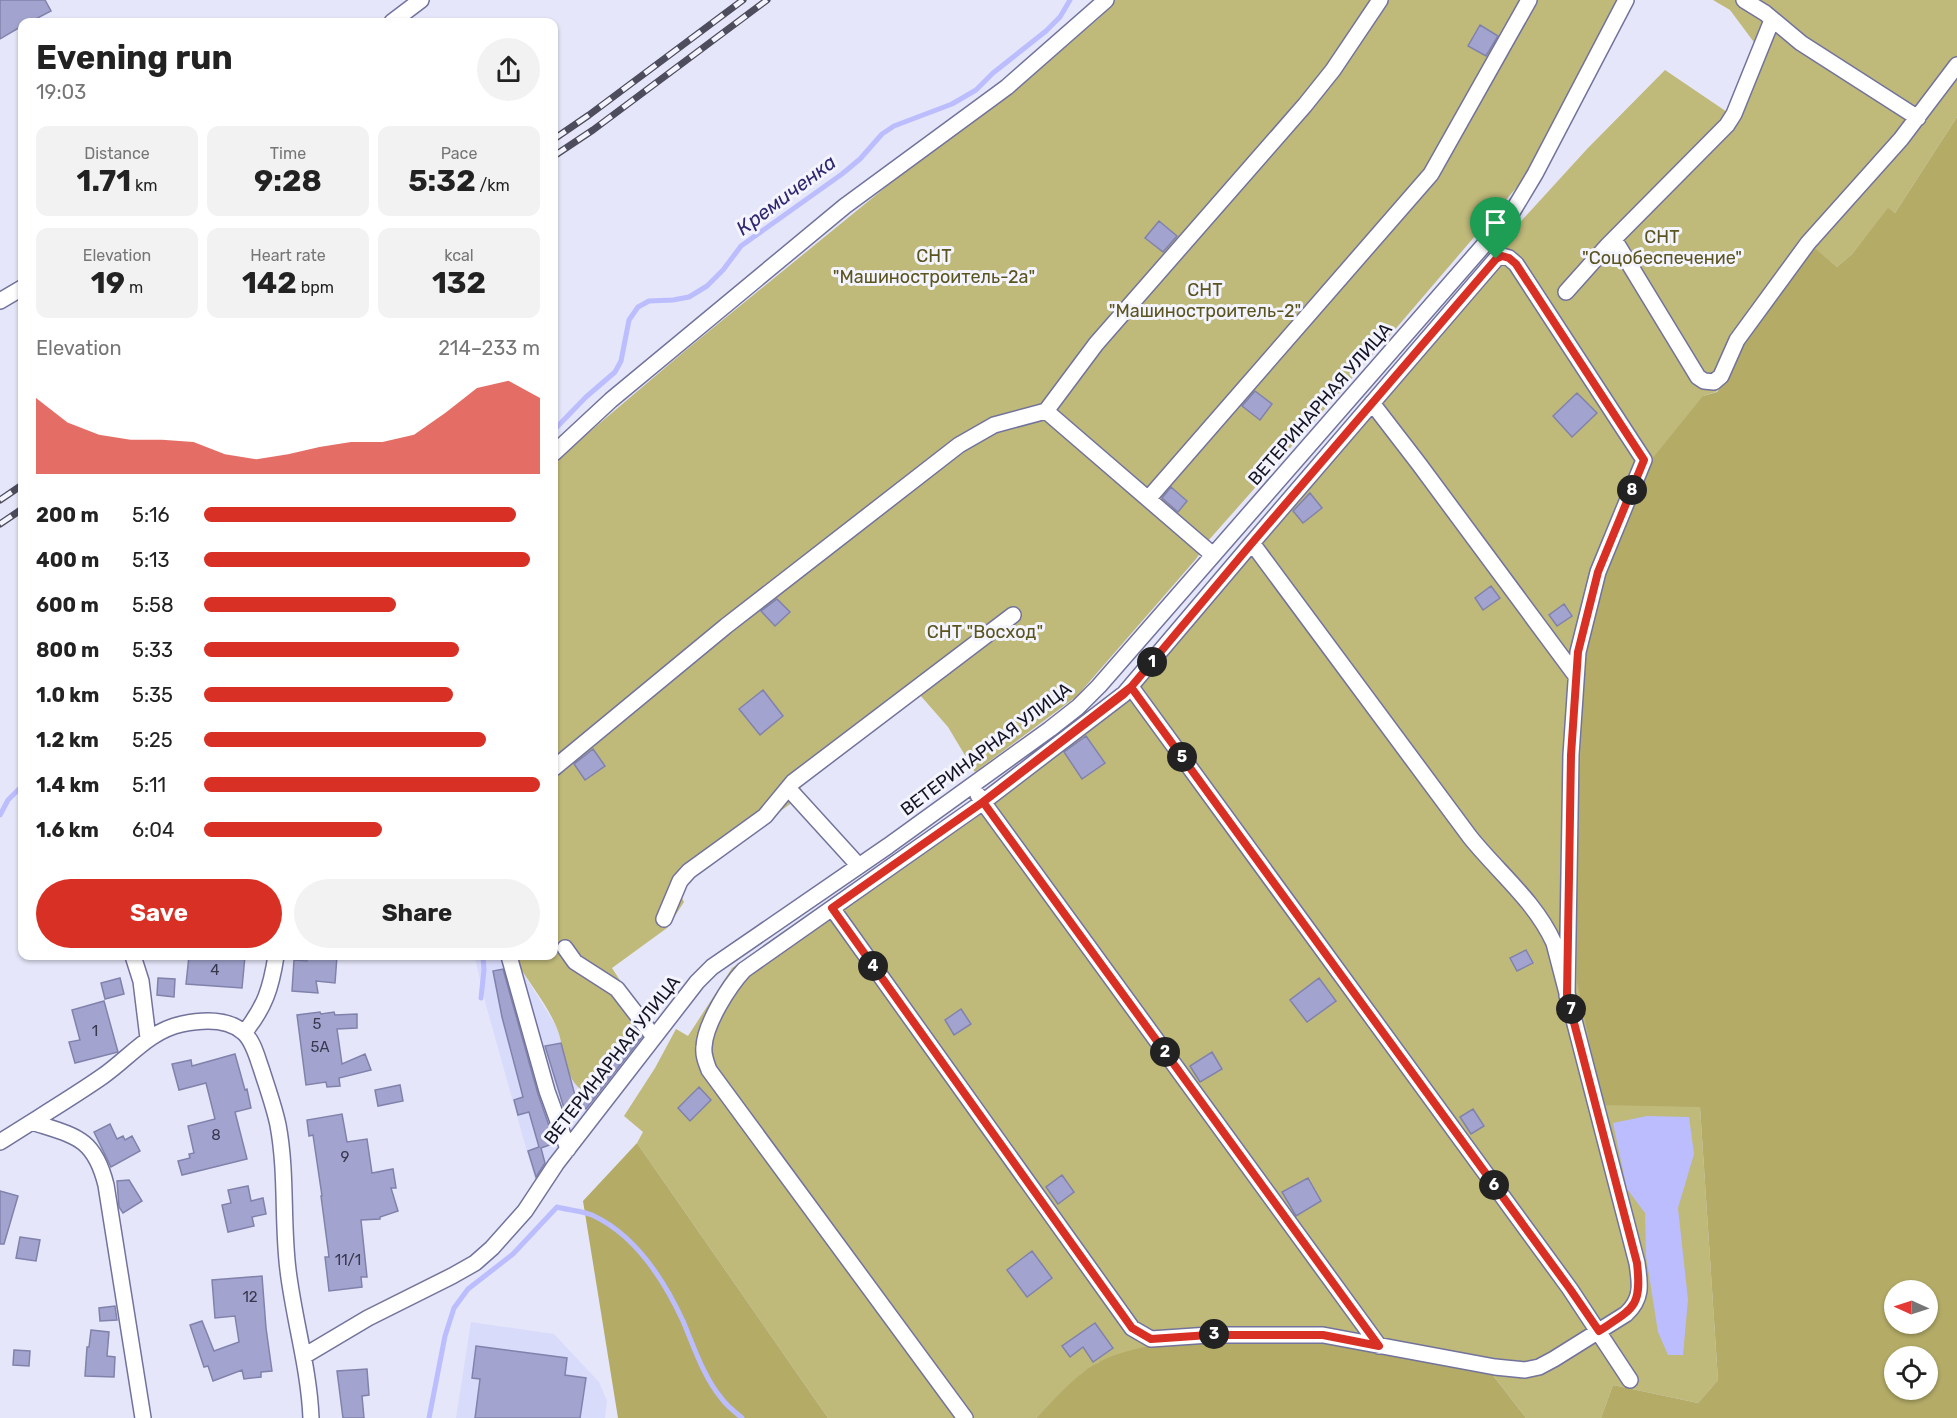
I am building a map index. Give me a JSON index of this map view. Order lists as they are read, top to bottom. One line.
{"streets":{"street":["ВЕТЕРИНАРНАЯ УЛИЦА"]},"water":["Кремиченка"],"parks":["СНТ \"Соцобеспечение\"","СНТ \"Машиностроитель-2а\"","СНТ \"Машиностроитель-2\"","СНТ \"Восход\""],"house_numbers":["4","5","1","5А","8","9","11/1","12"],"north":"left","page":{"heading":["Evening run","19:03"],"stats":[["Distance","1.71 km"],["Time","9:28"],["Pace","5:32 /km"],["Elevation","19 m"],["Heart rate","142 bpm"],["kcal","132"]],"chart":["Elevation","214–233 m"],"pins":["8","1","5","4","7","2","6","3"],"list":[{"name":"200 m","note":"5:16"},{"name":"400 m","note":"5:13"},{"name":"600 m","note":"5:58"},{"name":"800 m","note":"5:33"},{"name":"1.0 km","note":"5:35"},{"name":"1.2 km","note":"5:25"},{"name":"1.4 km","note":"5:11"},{"name":"1.6 km","note":"6:04"}],"buttons":["Save","Share"]}}
